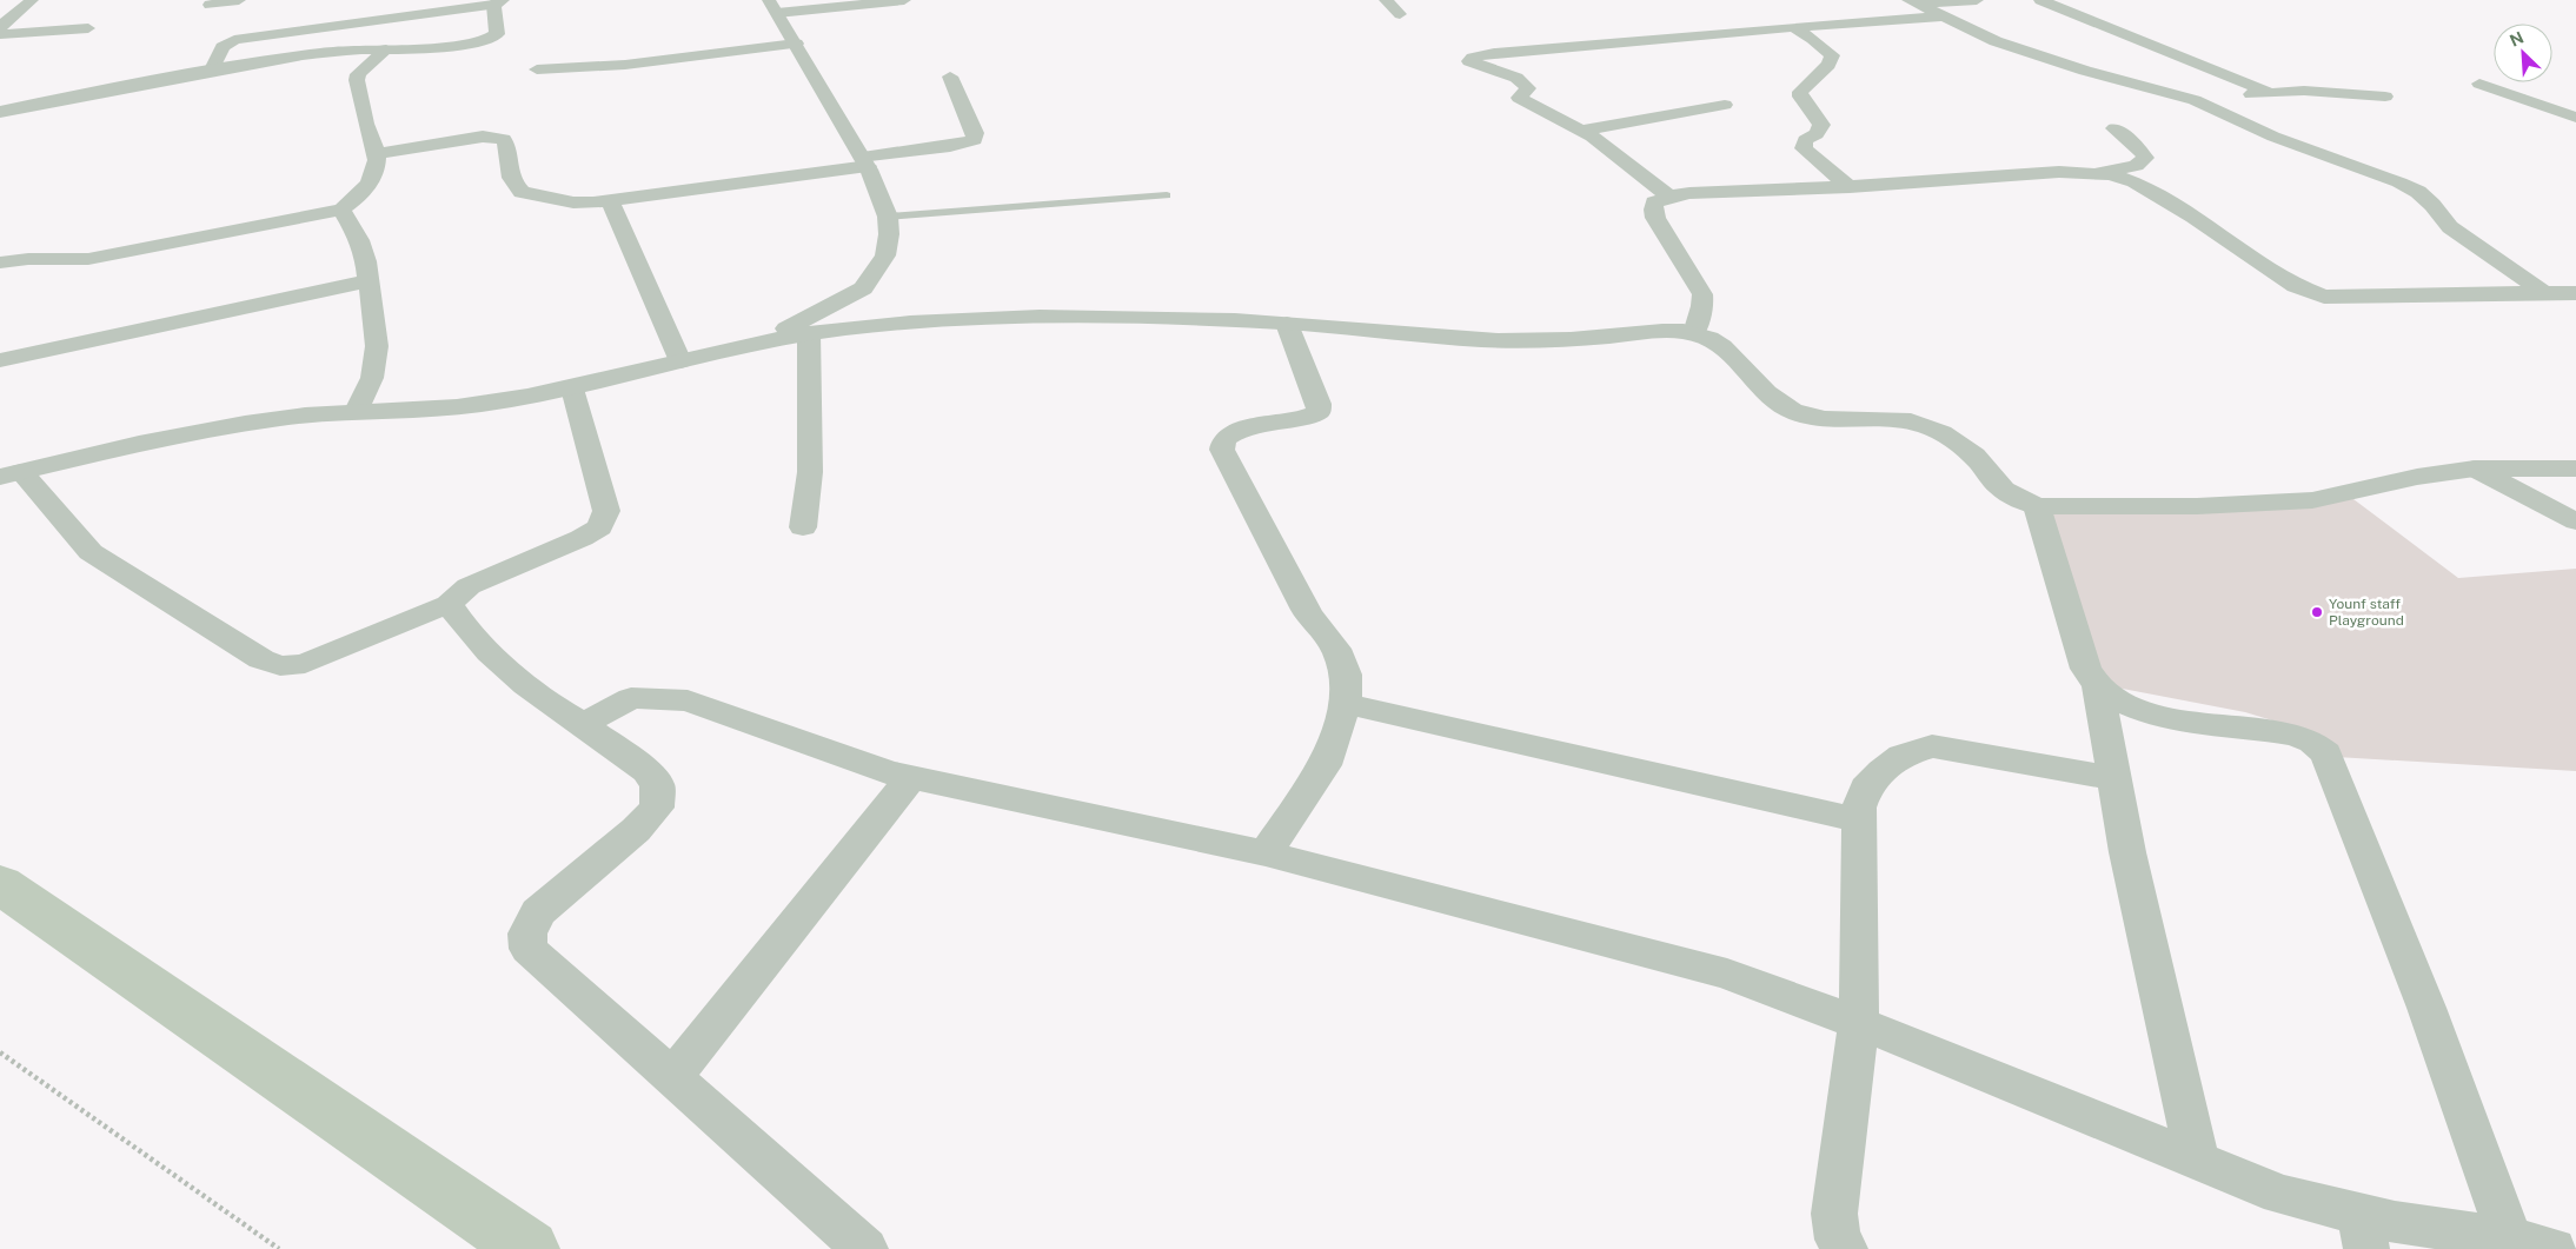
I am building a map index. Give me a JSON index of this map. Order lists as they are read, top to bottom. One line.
{"places":["Younf staff Playground"],"north":"top left"}
